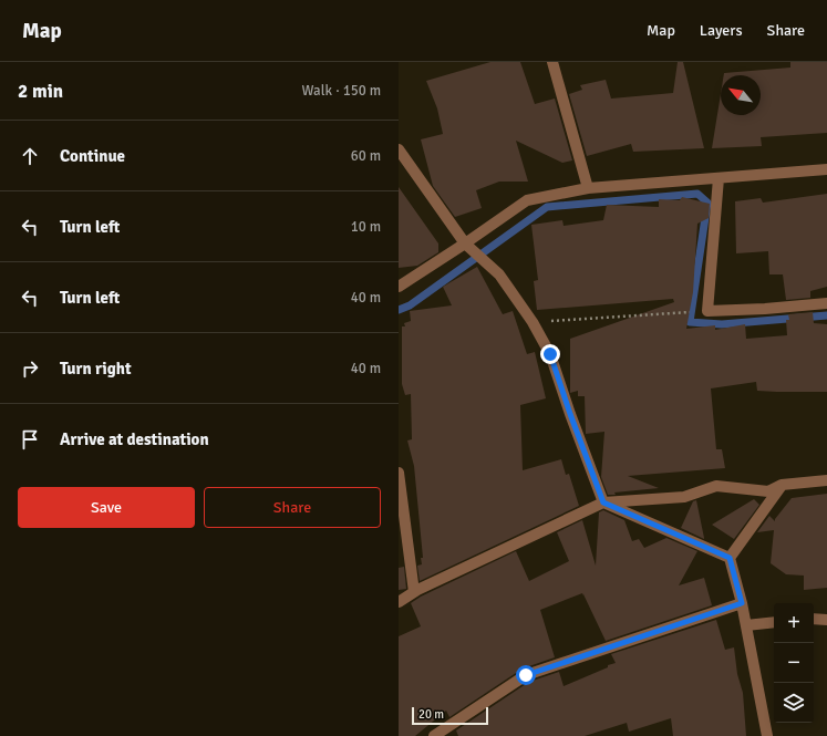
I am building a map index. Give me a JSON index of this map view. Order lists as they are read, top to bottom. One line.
{"scale_bar":"20 m","north":"top left","page":{"header":"Map","nav":["Map","Layers","Share"],"heading":["2 min","Walk · 150 m"],"list":[["Continue","60 m"],["Turn left","10 m"],["Turn left","40 m"],["Turn right","40 m"],"Arrive at destination"],"buttons":["Save","Share"],"map_buttons":["+","−"],"scale":"20 m"}}
